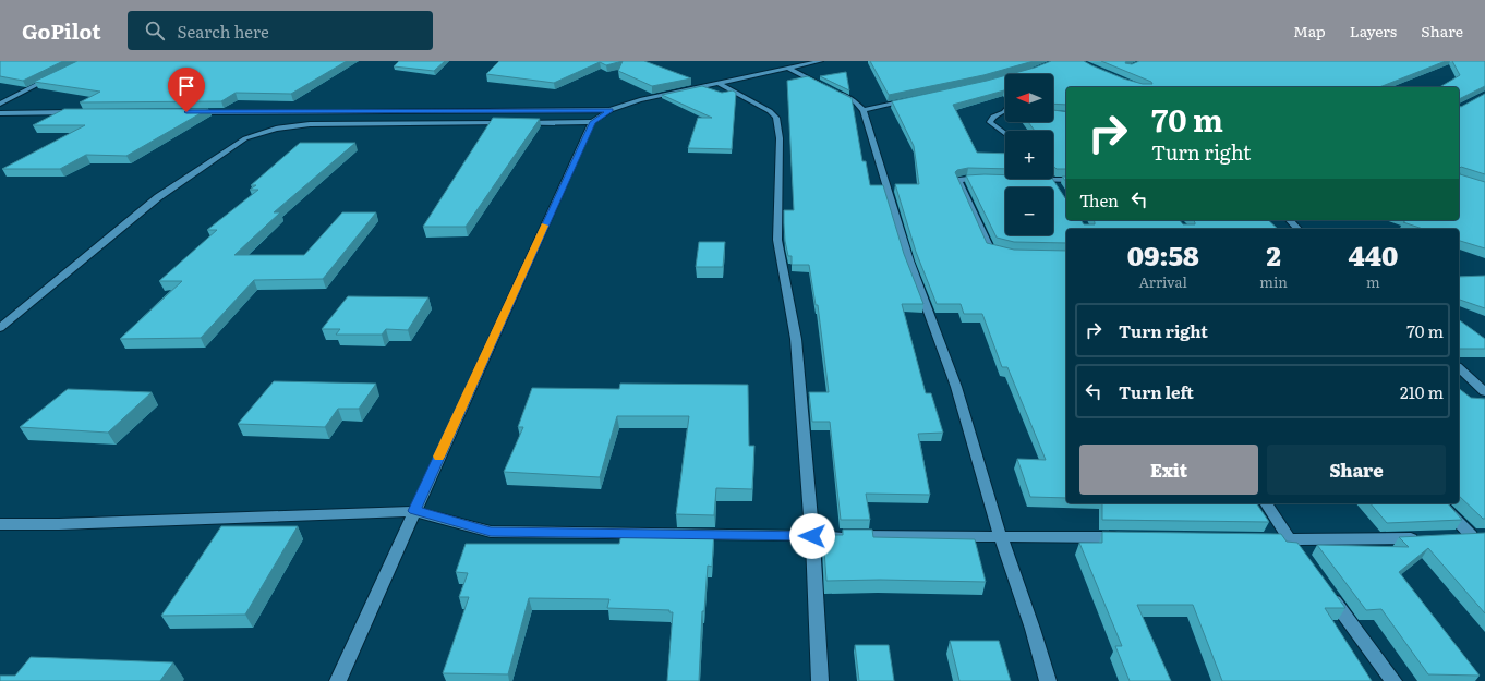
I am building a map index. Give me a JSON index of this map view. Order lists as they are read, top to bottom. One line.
{"north":"left","page":{"header":"GoPilot","search":"Search here","nav":["Map","Layers","Share"],"map_buttons":["+","−"],"turn":["70 m","Turn right"],"then":"Then","eta":["09:58","Arrival","2","min","440","m"],"list":[{"name":"Turn right","value":"70 m"},{"name":"Turn left","value":"210 m"}],"buttons":["Exit","Share"]}}
